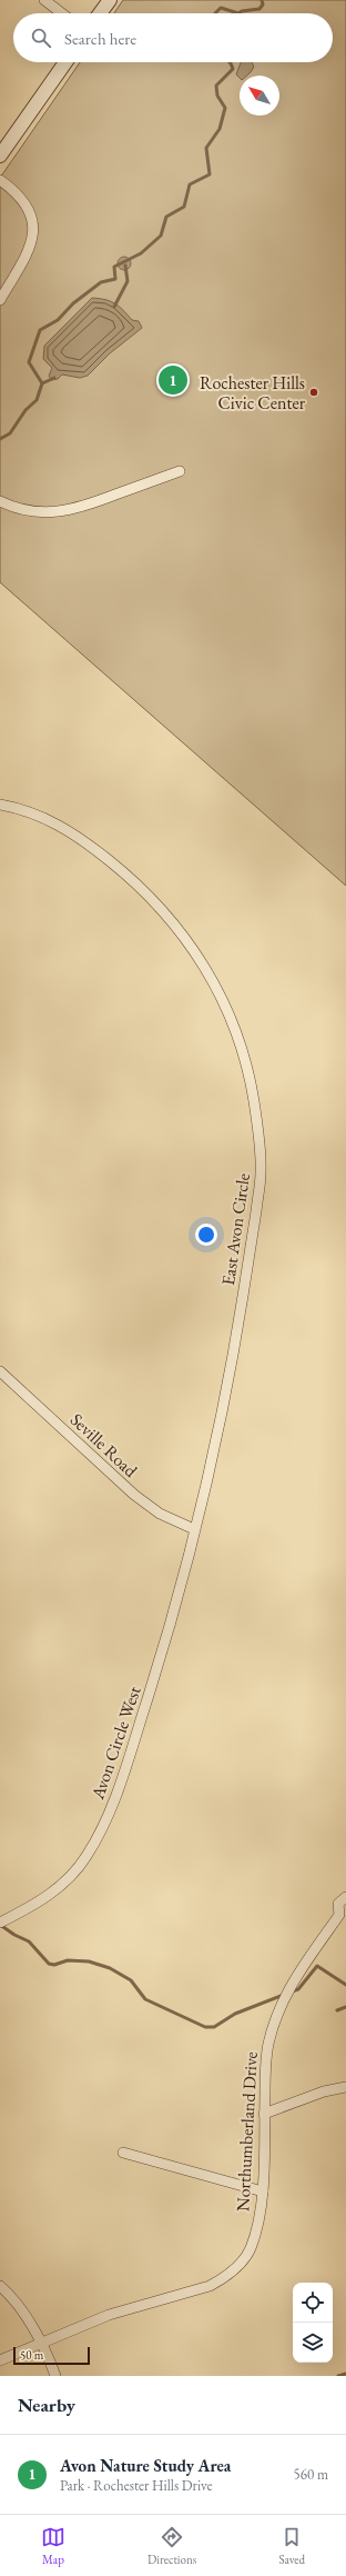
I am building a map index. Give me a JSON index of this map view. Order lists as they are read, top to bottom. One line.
{"streets":{"street":["East Avon Circle","Seville Road","Avon Circle West","Northumberland Drive"]},"crossings":[["East Avon Circle","Seville Road"],["East Avon Circle","Avon Circle West"],["Seville Road","Avon Circle West"]],"places":["Rochester Hills Civic Center"],"scale_bar":"50 m","north":"top left","page":{"search":"Search here","pins":"1","scale":"50 m","heading":"Nearby","list":[{"mark":"1","name":"Avon Nature Study Area","note":"Park · Rochester Hills Drive","value":"560 m"}],"nav":["Map","Directions","Saved"]}}
